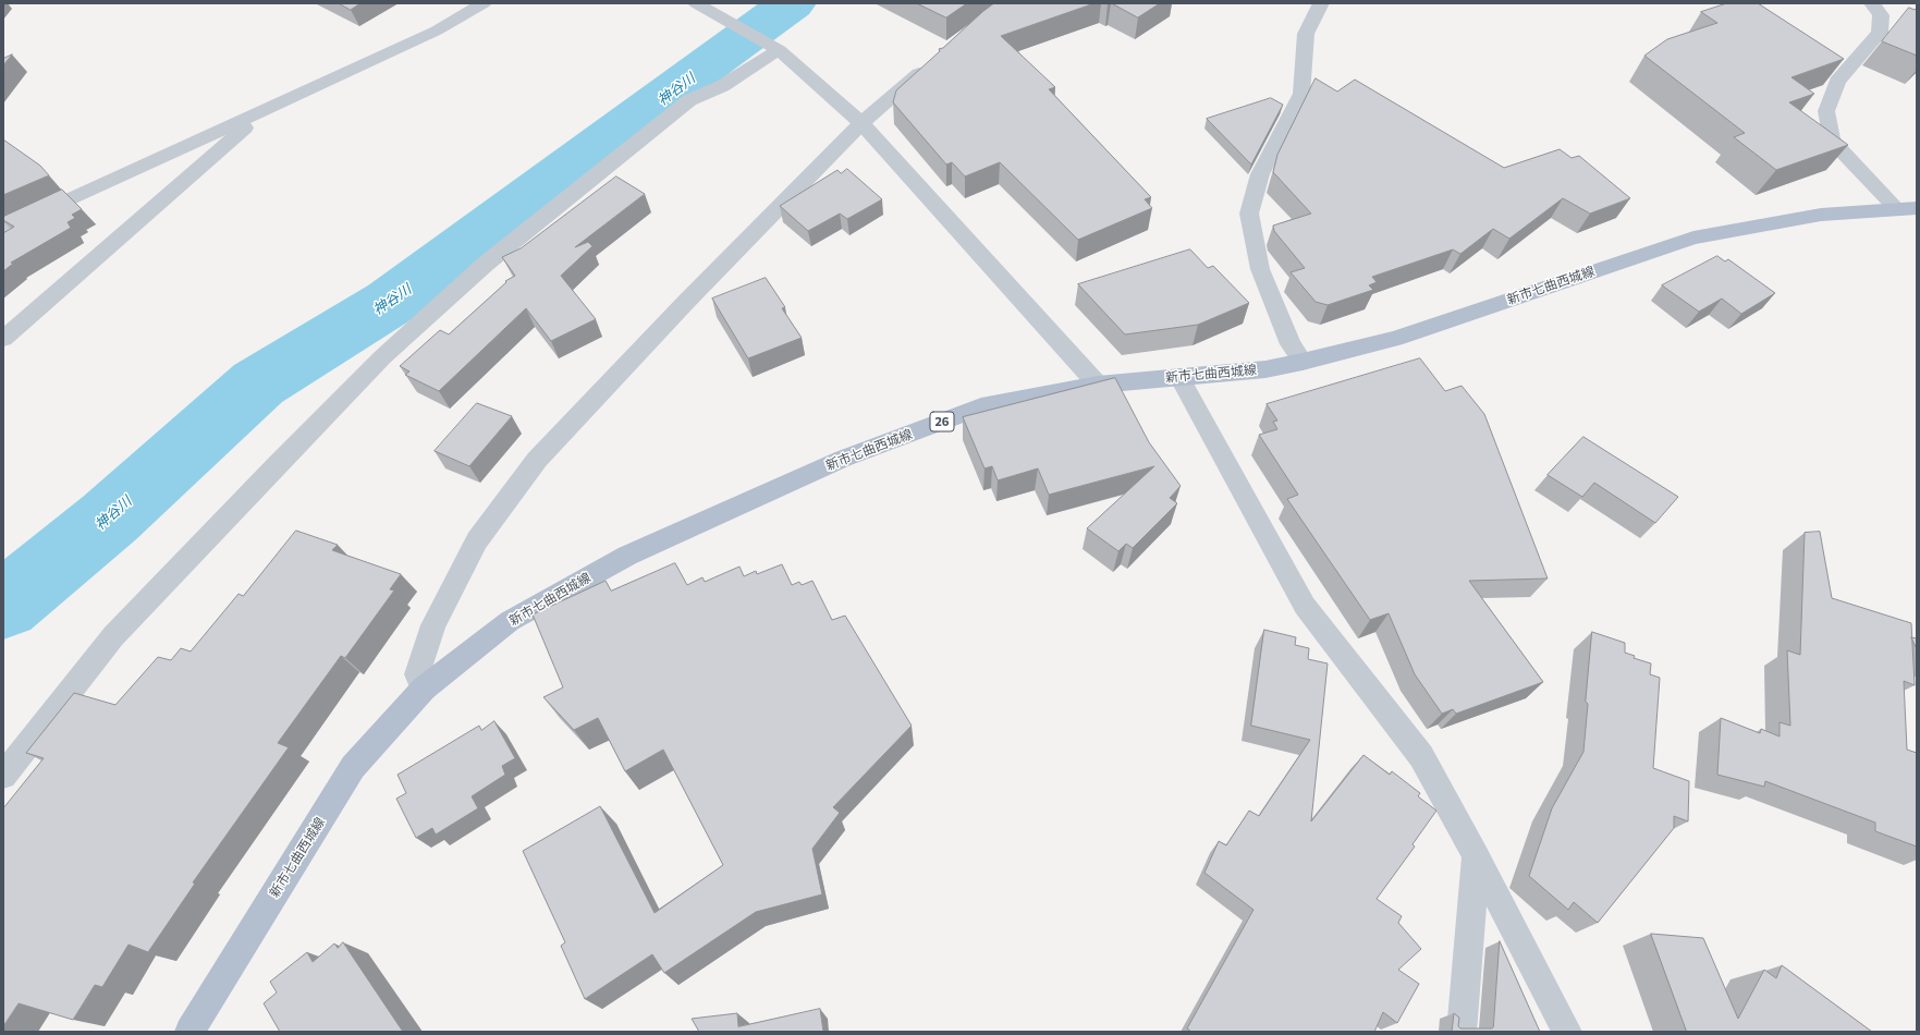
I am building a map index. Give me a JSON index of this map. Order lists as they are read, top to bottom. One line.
{"streets":{"main road":["新市七曲西城線","26"]},"water":["神谷川"]}
